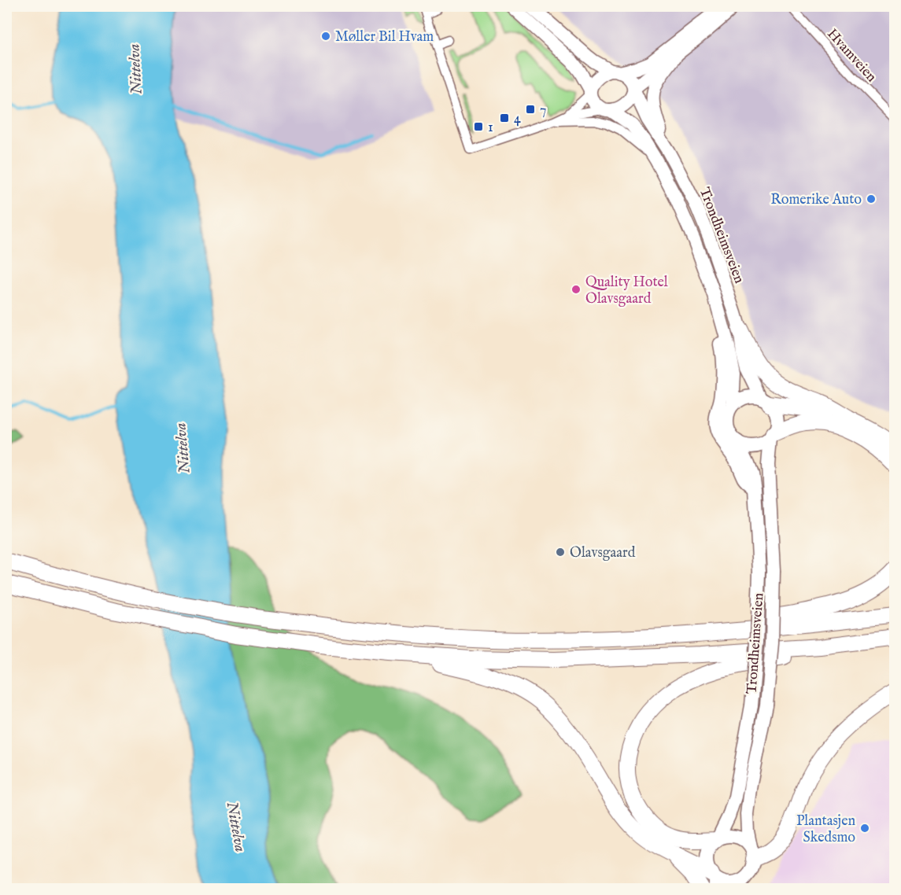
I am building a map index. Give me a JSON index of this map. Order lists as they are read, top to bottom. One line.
{"streets":{"main road":["Trondheimsveien"],"street":["Hvamveien"]},"water":["Nittelva"],"places":{"other":["Møller Bil Hvam","Romerike Auto","Quality Hotel Olavsgaard","Olavsgaard","Plantasjen Skedsmo"],"transit":["7","4","1"]}}
